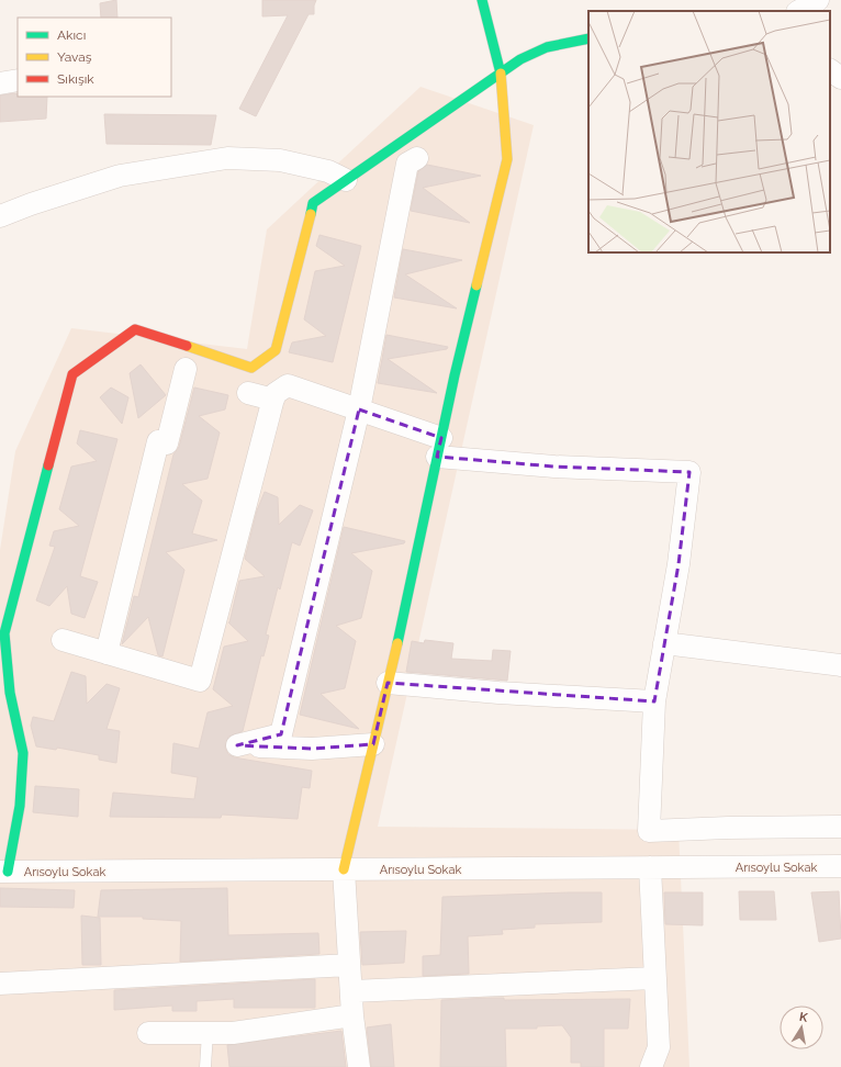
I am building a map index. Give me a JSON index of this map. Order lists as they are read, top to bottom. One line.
{"streets":{"street":["Arısoylu Sokak"]},"legend":["Akıcı","Yavaş","Sıkışık"],"north":"top"}
